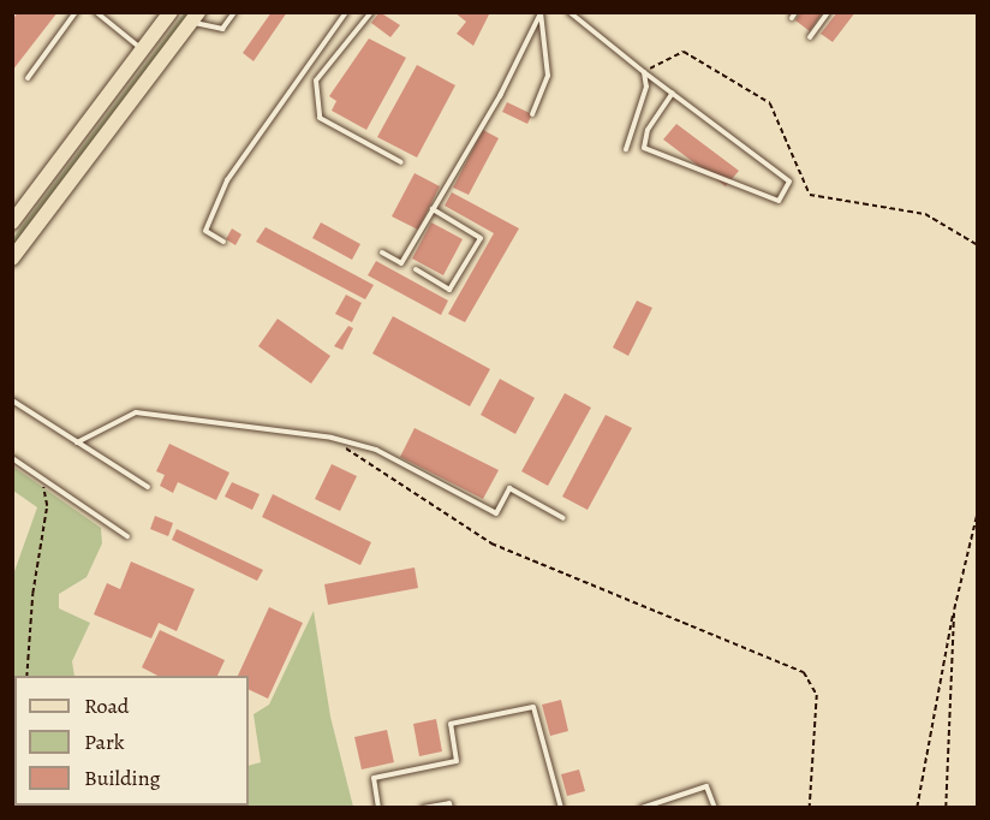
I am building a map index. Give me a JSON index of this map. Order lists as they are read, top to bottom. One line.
{"legend":["Road","Park","Building"]}
